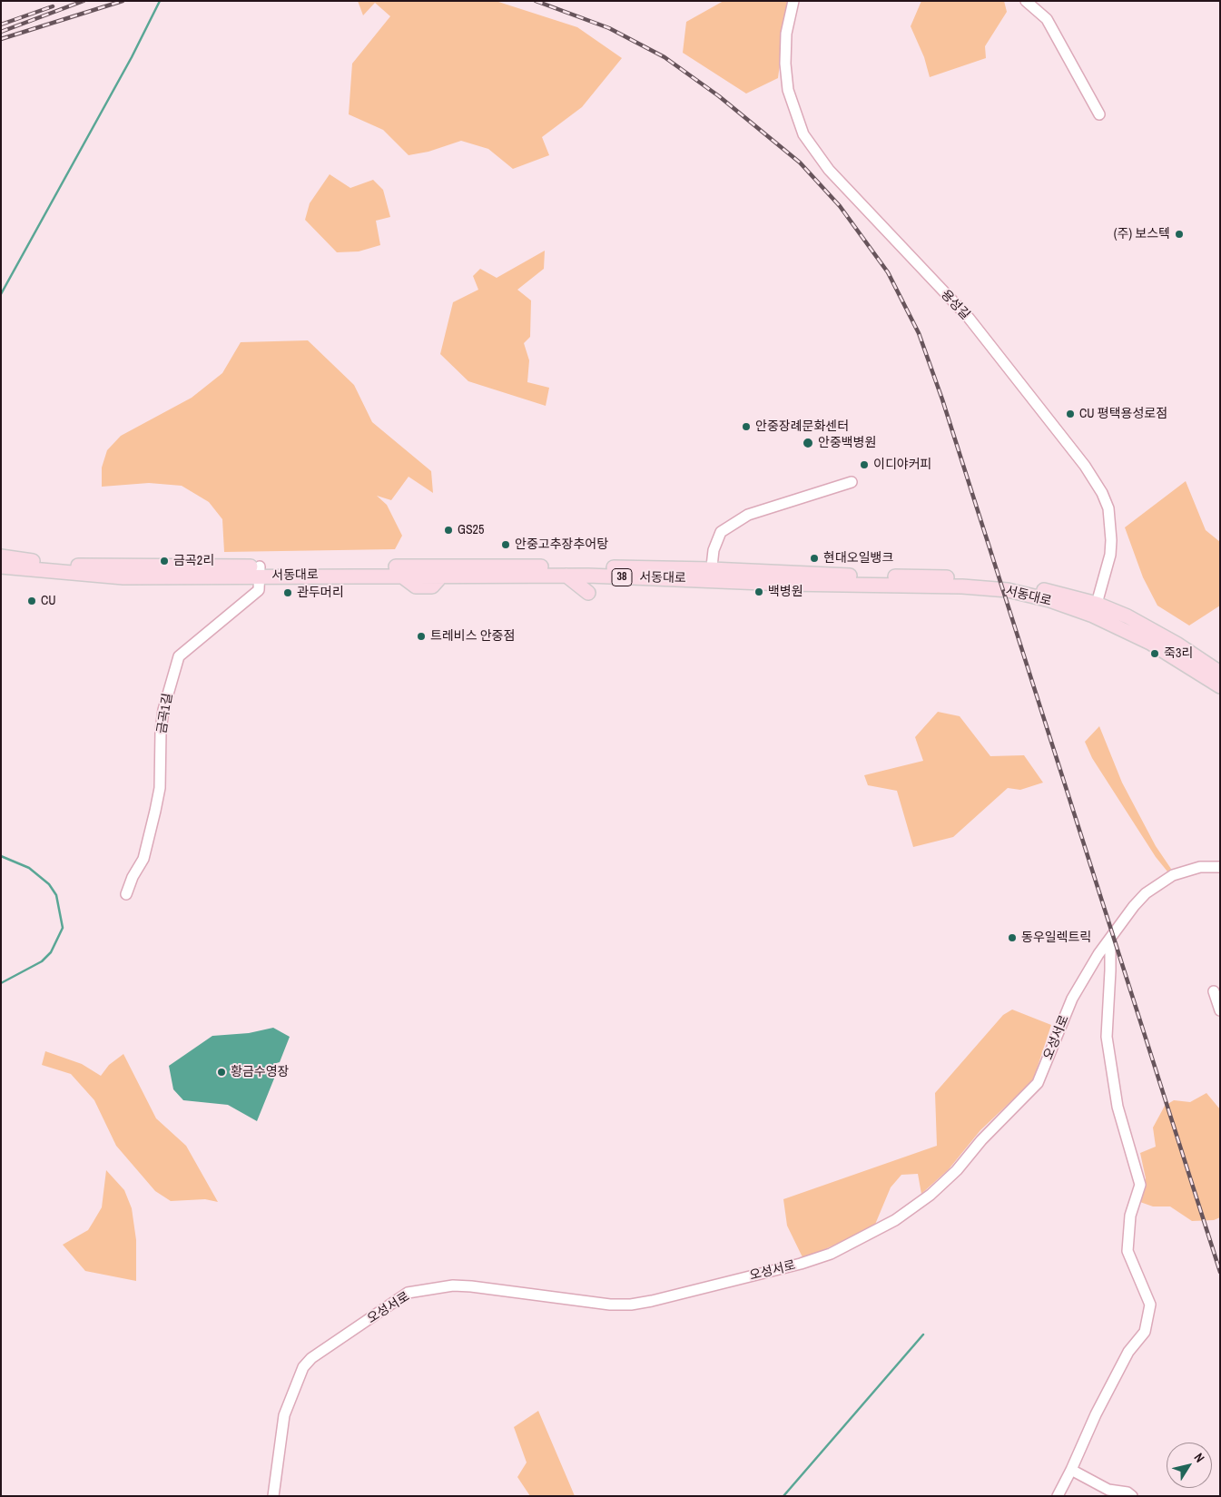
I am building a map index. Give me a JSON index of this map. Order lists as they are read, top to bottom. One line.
{"streets":{"main road":["서동대로","38"],"street":["용성길","금곡1길","오성서로"]},"crossings":[["용성길","서동대로"],["서동대로","금곡1길"]],"places":["(주) 보스텍","CU 평택용성로점","안중장례문화센터","안중백병원","이디야커피","GS25","안중고추장추어탕","현대오일뱅크","금곡2리","백병원","관두머리","CU","트레비스 안중점","죽3리","동우일렉트릭","황금수영장"],"north":"top right"}
